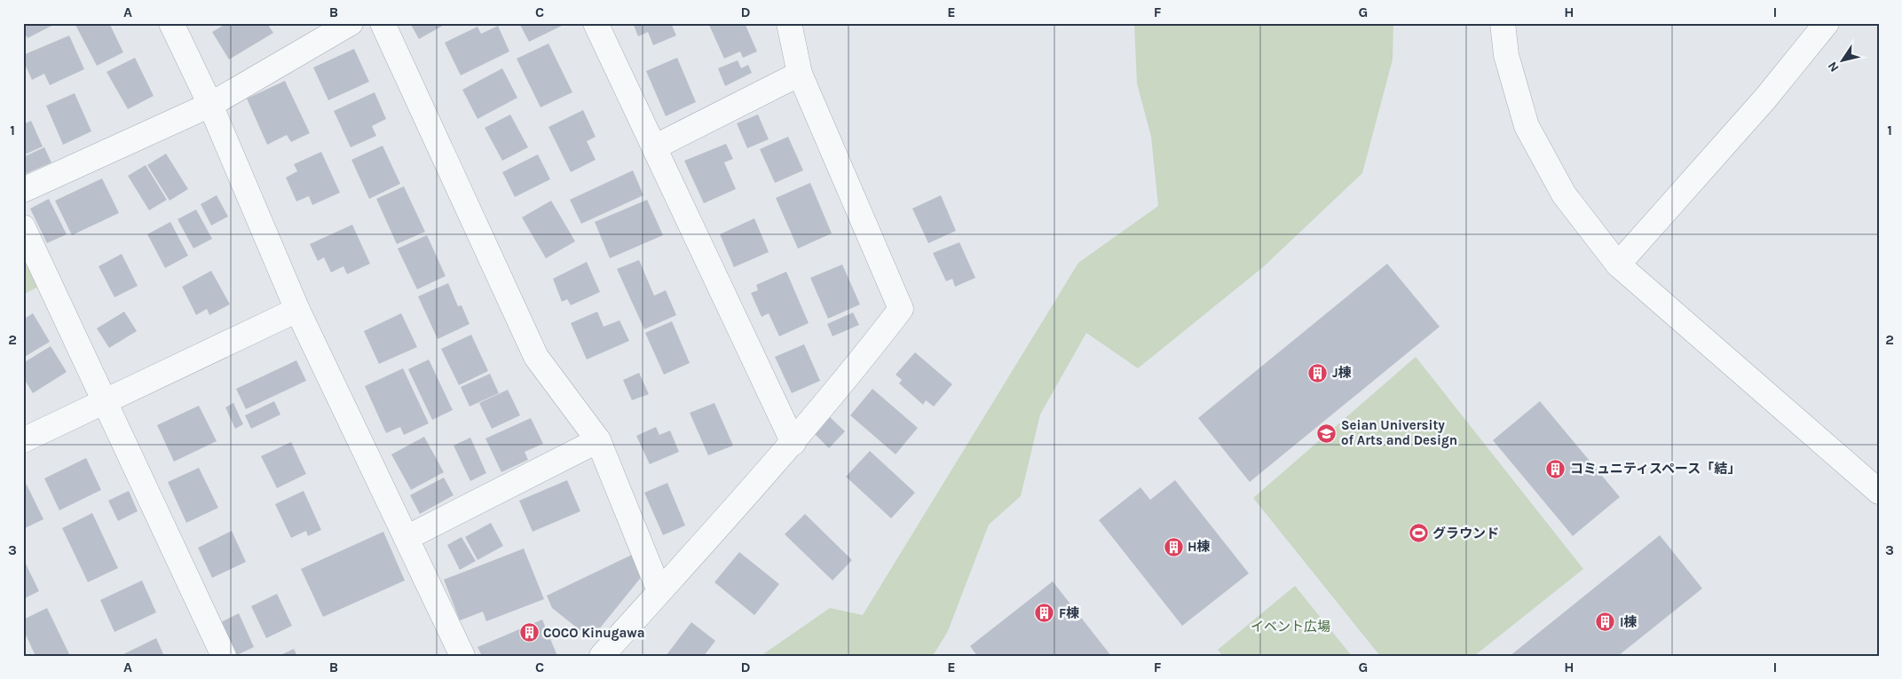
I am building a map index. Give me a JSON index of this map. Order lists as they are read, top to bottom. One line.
{"parks":["イベント広場"],"places":{"building":["J棟","コミュニティスペース「結」","H棟","F棟","I棟","COCO Kinugawa"],"school or university":["Seian University of Arts and Design"],"sports":["グラウンド"]},"north":"bottom left","grid":{"columns":["A","B","C","D","E","F","G","H","I"],"rows":["1","2","3"]}}
